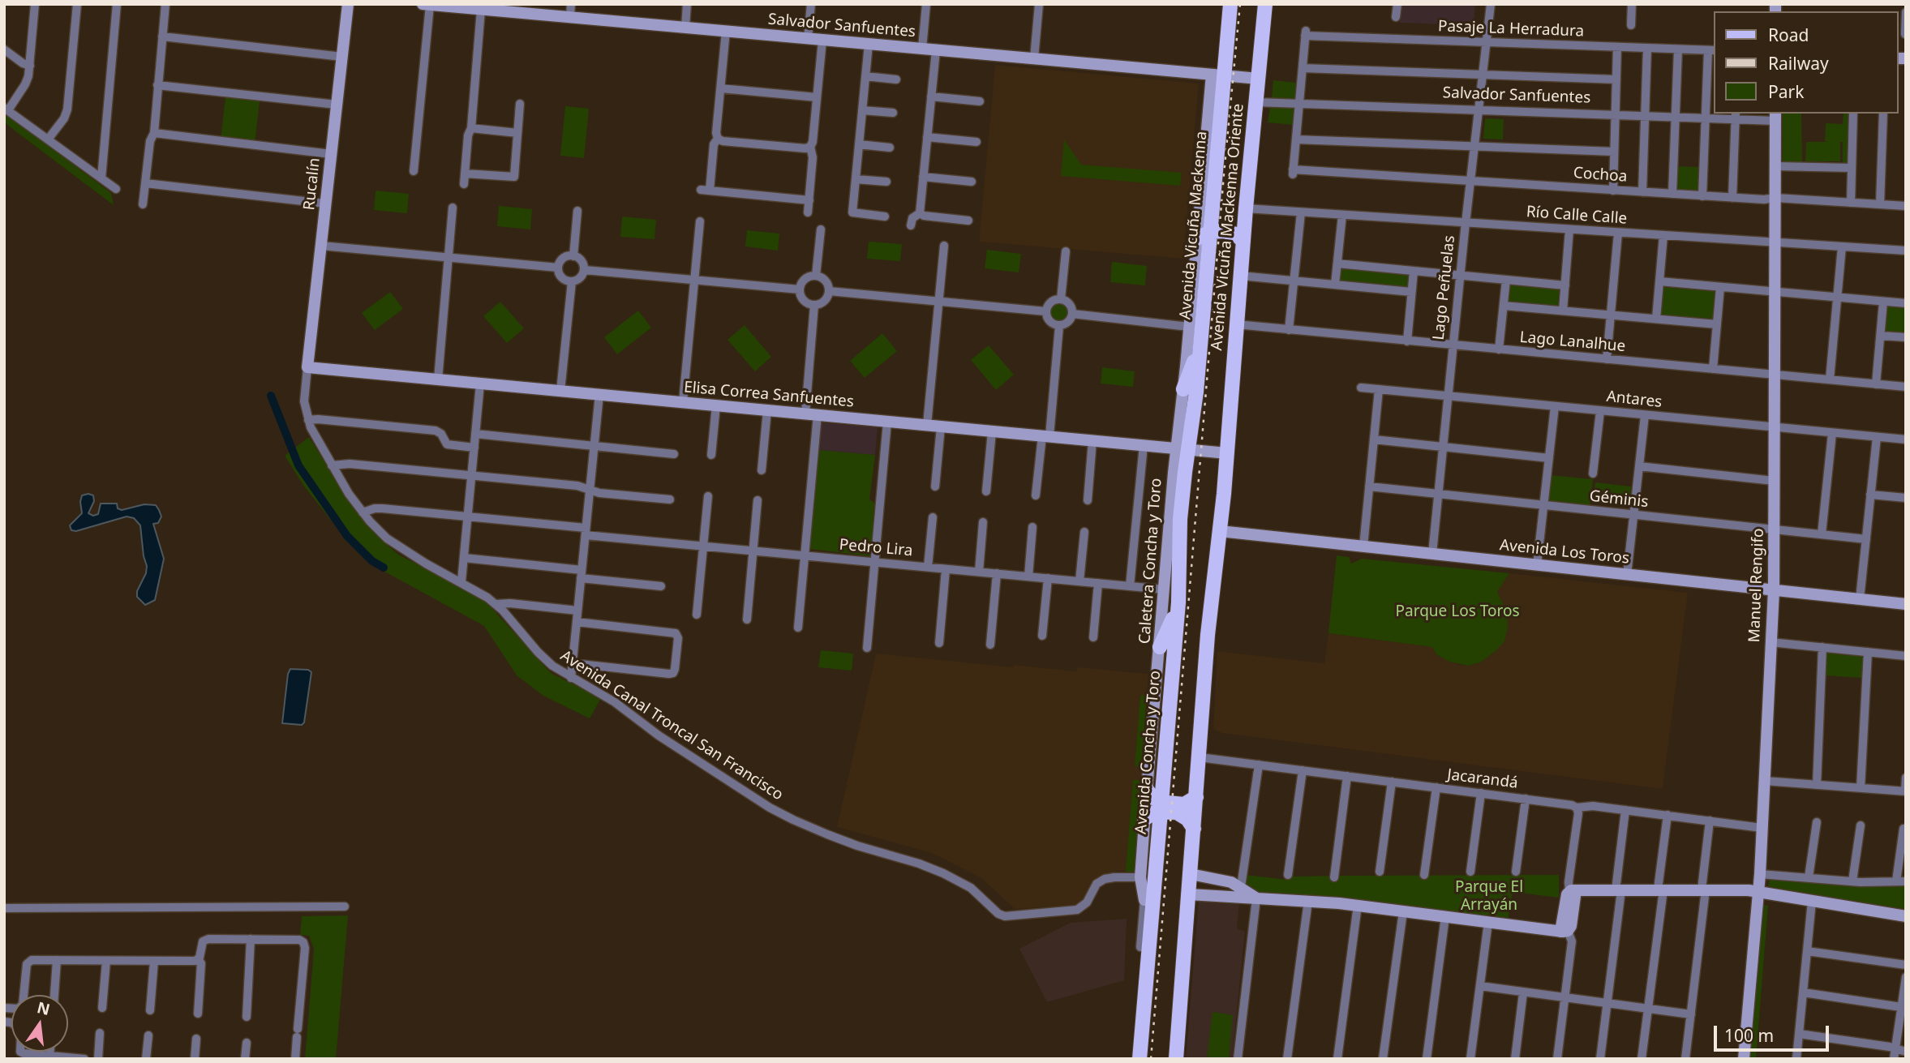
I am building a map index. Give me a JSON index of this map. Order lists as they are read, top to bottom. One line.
{"streets":{"main road":["Avenida Vicuña Mackenna","Avenida Vicuña Mackenna Oriente","Avenida Concha y Toro"],"street":["Salvador Sanfuentes","Pasaje La Herradura","Cochoa","Rucalín","Río Calle Calle","Lago Peñuelas","Lago Lanalhue","Elisa Correa Sanfuentes","Antares","Géminis","Pedro Lira","Avenida Los Toros","Caletera Concha y Toro","Manuel Rengifo","Avenida Canal Troncal San Francisco","Jacarandá"]},"crossings":[["Salvador Sanfuentes","Avenida Vicuña Mackenna"],["Salvador Sanfuentes","Avenida Vicuña Mackenna Oriente"],["Salvador Sanfuentes","Lago Peñuelas"],["Salvador Sanfuentes","Caletera Concha y Toro"],["Salvador Sanfuentes","Manuel Rengifo"],["Pasaje La Herradura","Lago Peñuelas"],["Cochoa","Lago Peñuelas"],["Cochoa","Manuel Rengifo"],["Rucalín","Elisa Correa Sanfuentes"],["Rucalín","Avenida Canal Troncal San Francisco"],["Río Calle Calle","Avenida Vicuña Mackenna Oriente"],["Río Calle Calle","Lago Peñuelas"],["Río Calle Calle","Manuel Rengifo"],["Avenida Vicuña Mackenna","Elisa Correa Sanfuentes"],["Avenida Vicuña Mackenna","Caletera Concha y Toro"],["Avenida Vicuña Mackenna","Avenida Concha y Toro"],["Avenida Vicuña Mackenna Oriente","Lago Lanalhue"],["Avenida Vicuña Mackenna Oriente","Elisa Correa Sanfuentes"],["Lago Peñuelas","Lago Lanalhue"],["Lago Peñuelas","Antares"],["Lago Peñuelas","Géminis"],["Lago Peñuelas","Avenida Los Toros"],["Lago Lanalhue","Manuel Rengifo"],["Elisa Correa Sanfuentes","Caletera Concha y Toro"],["Elisa Correa Sanfuentes","Avenida Canal Troncal San Francisco"],["Elisa Correa Sanfuentes","Avenida Concha y Toro"],["Antares","Manuel Rengifo"],["Géminis","Manuel Rengifo"],["Pedro Lira","Caletera Concha y Toro"],["Pedro Lira","Avenida Canal Troncal San Francisco"],["Avenida Los Toros","Manuel Rengifo"],["Caletera Concha y Toro","Avenida Canal Troncal San Francisco"],["Caletera Concha y Toro","Avenida Concha y Toro"],["Manuel Rengifo","Jacarandá"]],"parks":["Parque Los Toros","Parque El Arrayán"],"legend":["Road","Railway","Park"],"scale_bar":"100 m","north":"top"}
